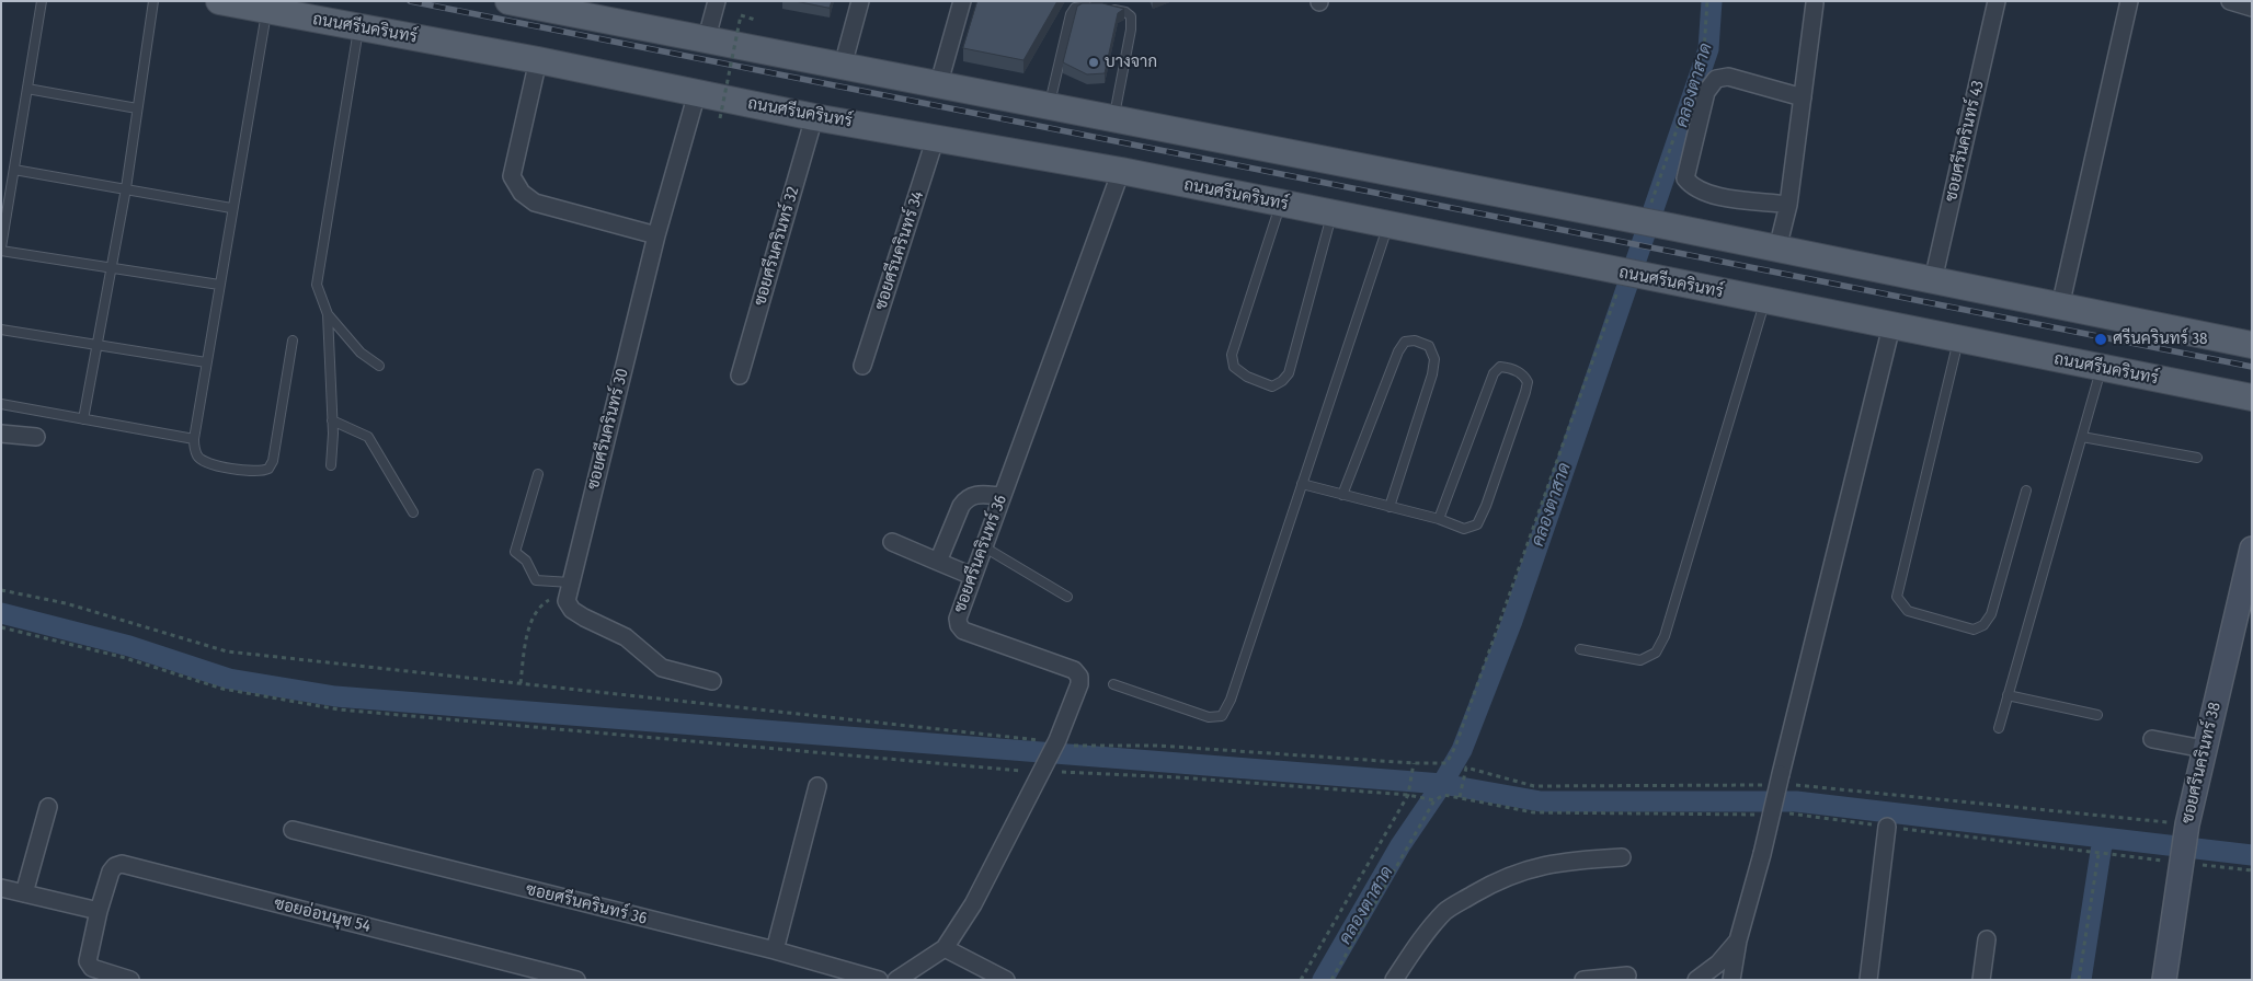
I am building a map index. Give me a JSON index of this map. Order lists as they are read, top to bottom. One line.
{"streets":{"main road":["ถนนศรีนครินทร์"],"street":["ซอยศรีนครินทร์ 43","ซอยศรีนครินทร์ 32","ซอยศรีนครินทร์ 34","ซอยศรีนครินทร์ 30","ซอยศรีนครินทร์ 36","ซอยศรีนครินทร์ 38","ซอยอ่อนนุช 54"]},"crossings":[["ถนนศรีนครินทร์","ซอยศรีนครินทร์ 32"],["ถนนศรีนครินทร์","ซอยศรีนครินทร์ 34"],["ถนนศรีนครินทร์","ซอยศรีนครินทร์ 30"],["ถนนศรีนครินทร์","ซอยศรีนครินทร์ 36"]],"water":["คลองตาสาด"],"places":["บางจาก","ศรีนครินทร์ 38"]}
